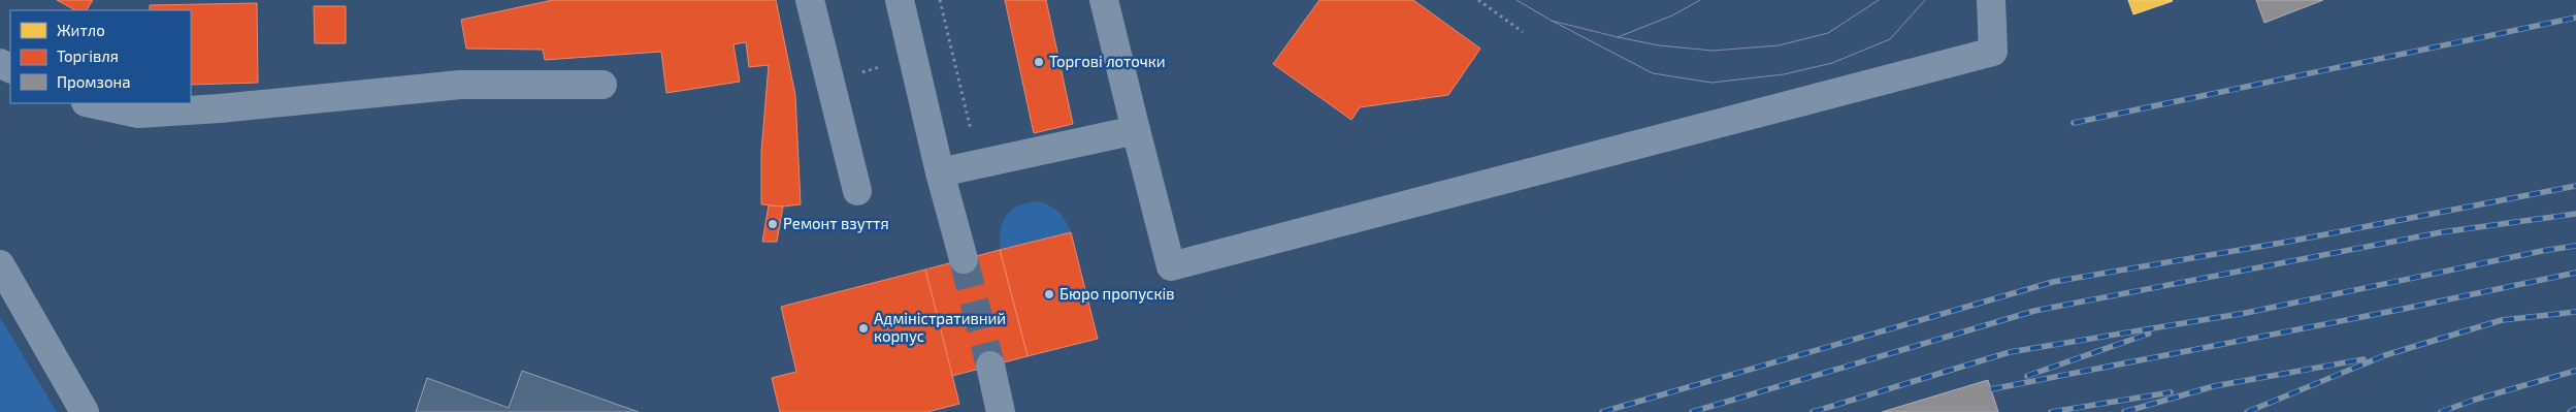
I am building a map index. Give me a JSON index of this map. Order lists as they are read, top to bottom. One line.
{"places":["Торгові лоточки","Ремонт взуття","Бюро пропусків","Адміністративний корпус"],"legend":["Житло","Торгівля","Промзона"]}
